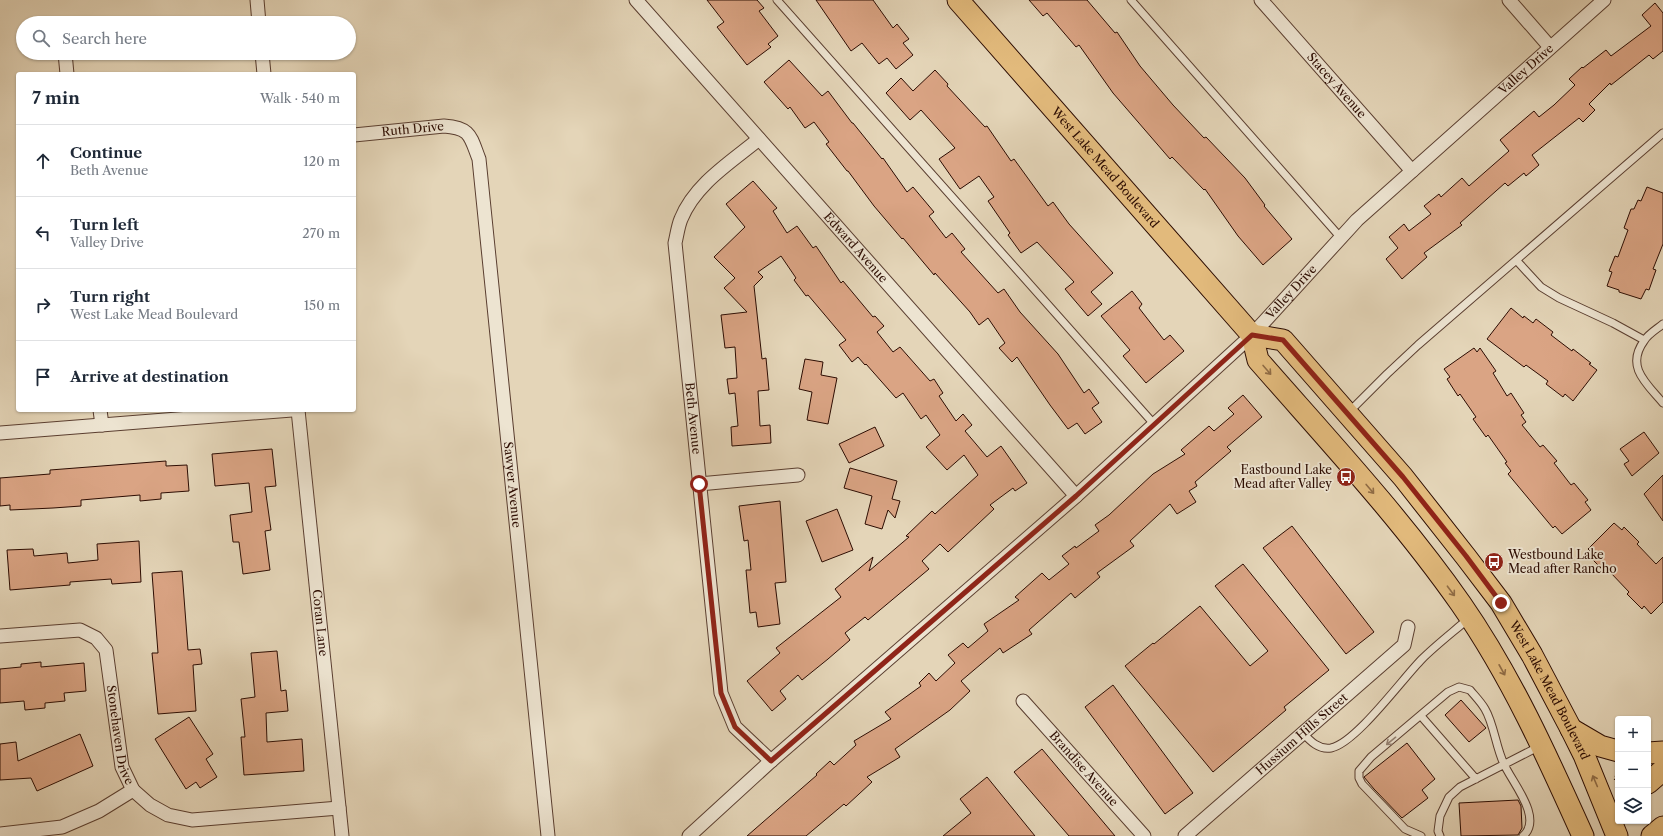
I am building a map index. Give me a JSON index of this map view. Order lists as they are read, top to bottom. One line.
{"streets":{"main road":["West Lake Mead Boulevard"],"street":["Valley Drive","Stacey Avenue","Ruth Drive","Edward Avenue","Beth Avenue","Sawyer Avenue","Coran Lane","Stonehaven Drive","Hussium Hills Street","Brandise Avenue"]},"crossings":[["Valley Drive","Stacey Avenue"],["Valley Drive","West Lake Mead Boulevard"],["Valley Drive","Edward Avenue"],["Valley Drive","Beth Avenue"],["Ruth Drive","Sawyer Avenue"],["Edward Avenue","Beth Avenue"],["Coran Lane","Stonehaven Drive"]],"places":{"bus stop":["Eastbound Lake Mead after Valley","Westbound Lake Mead after Rancho"]},"page":{"search":"Search here","heading":["7 min","Walk · 540 m"],"list":[["Continue","Beth Avenue","120 m"],["Turn left","Valley Drive","270 m"],["Turn right","West Lake Mead Boulevard","150 m"],"Arrive at destination"],"map_buttons":["+","−"]}}
